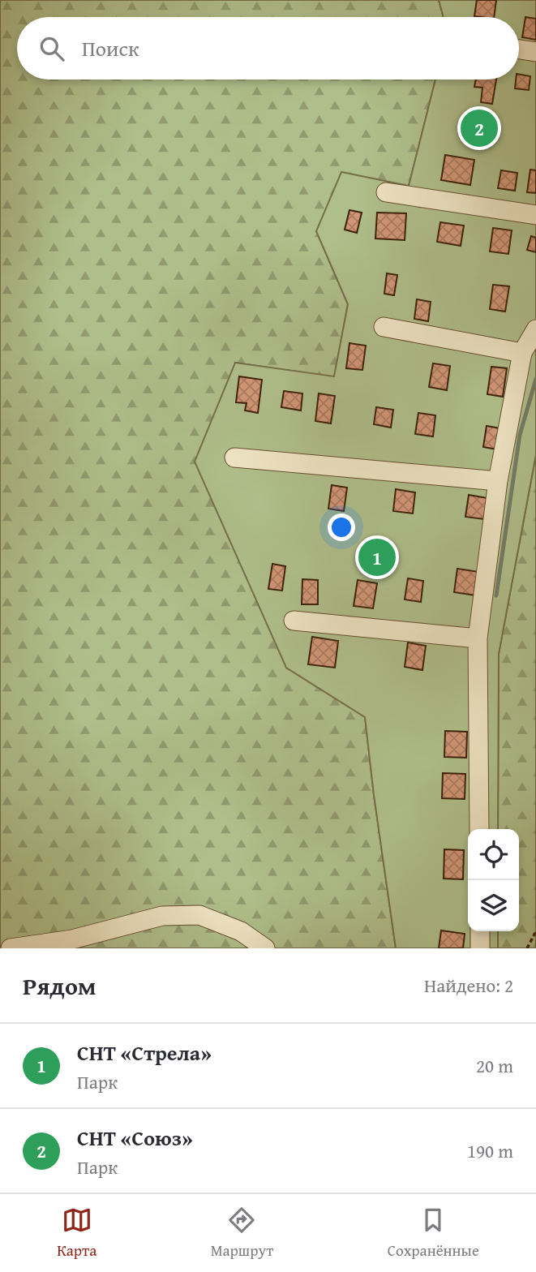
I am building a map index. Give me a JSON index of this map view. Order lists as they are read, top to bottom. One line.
{"page":{"search":"Поиск","pins":["2","1"],"heading":["Рядом","Найдено: 2"],"list":[{"mark":"1","name":"СНТ «Стрела»","note":"Парк","value":"20 m"},{"mark":"2","name":"СНТ «Союз»","note":"Парк","value":"190 m"}],"nav":["Карта","Маршрут","Сохранённые"]}}
